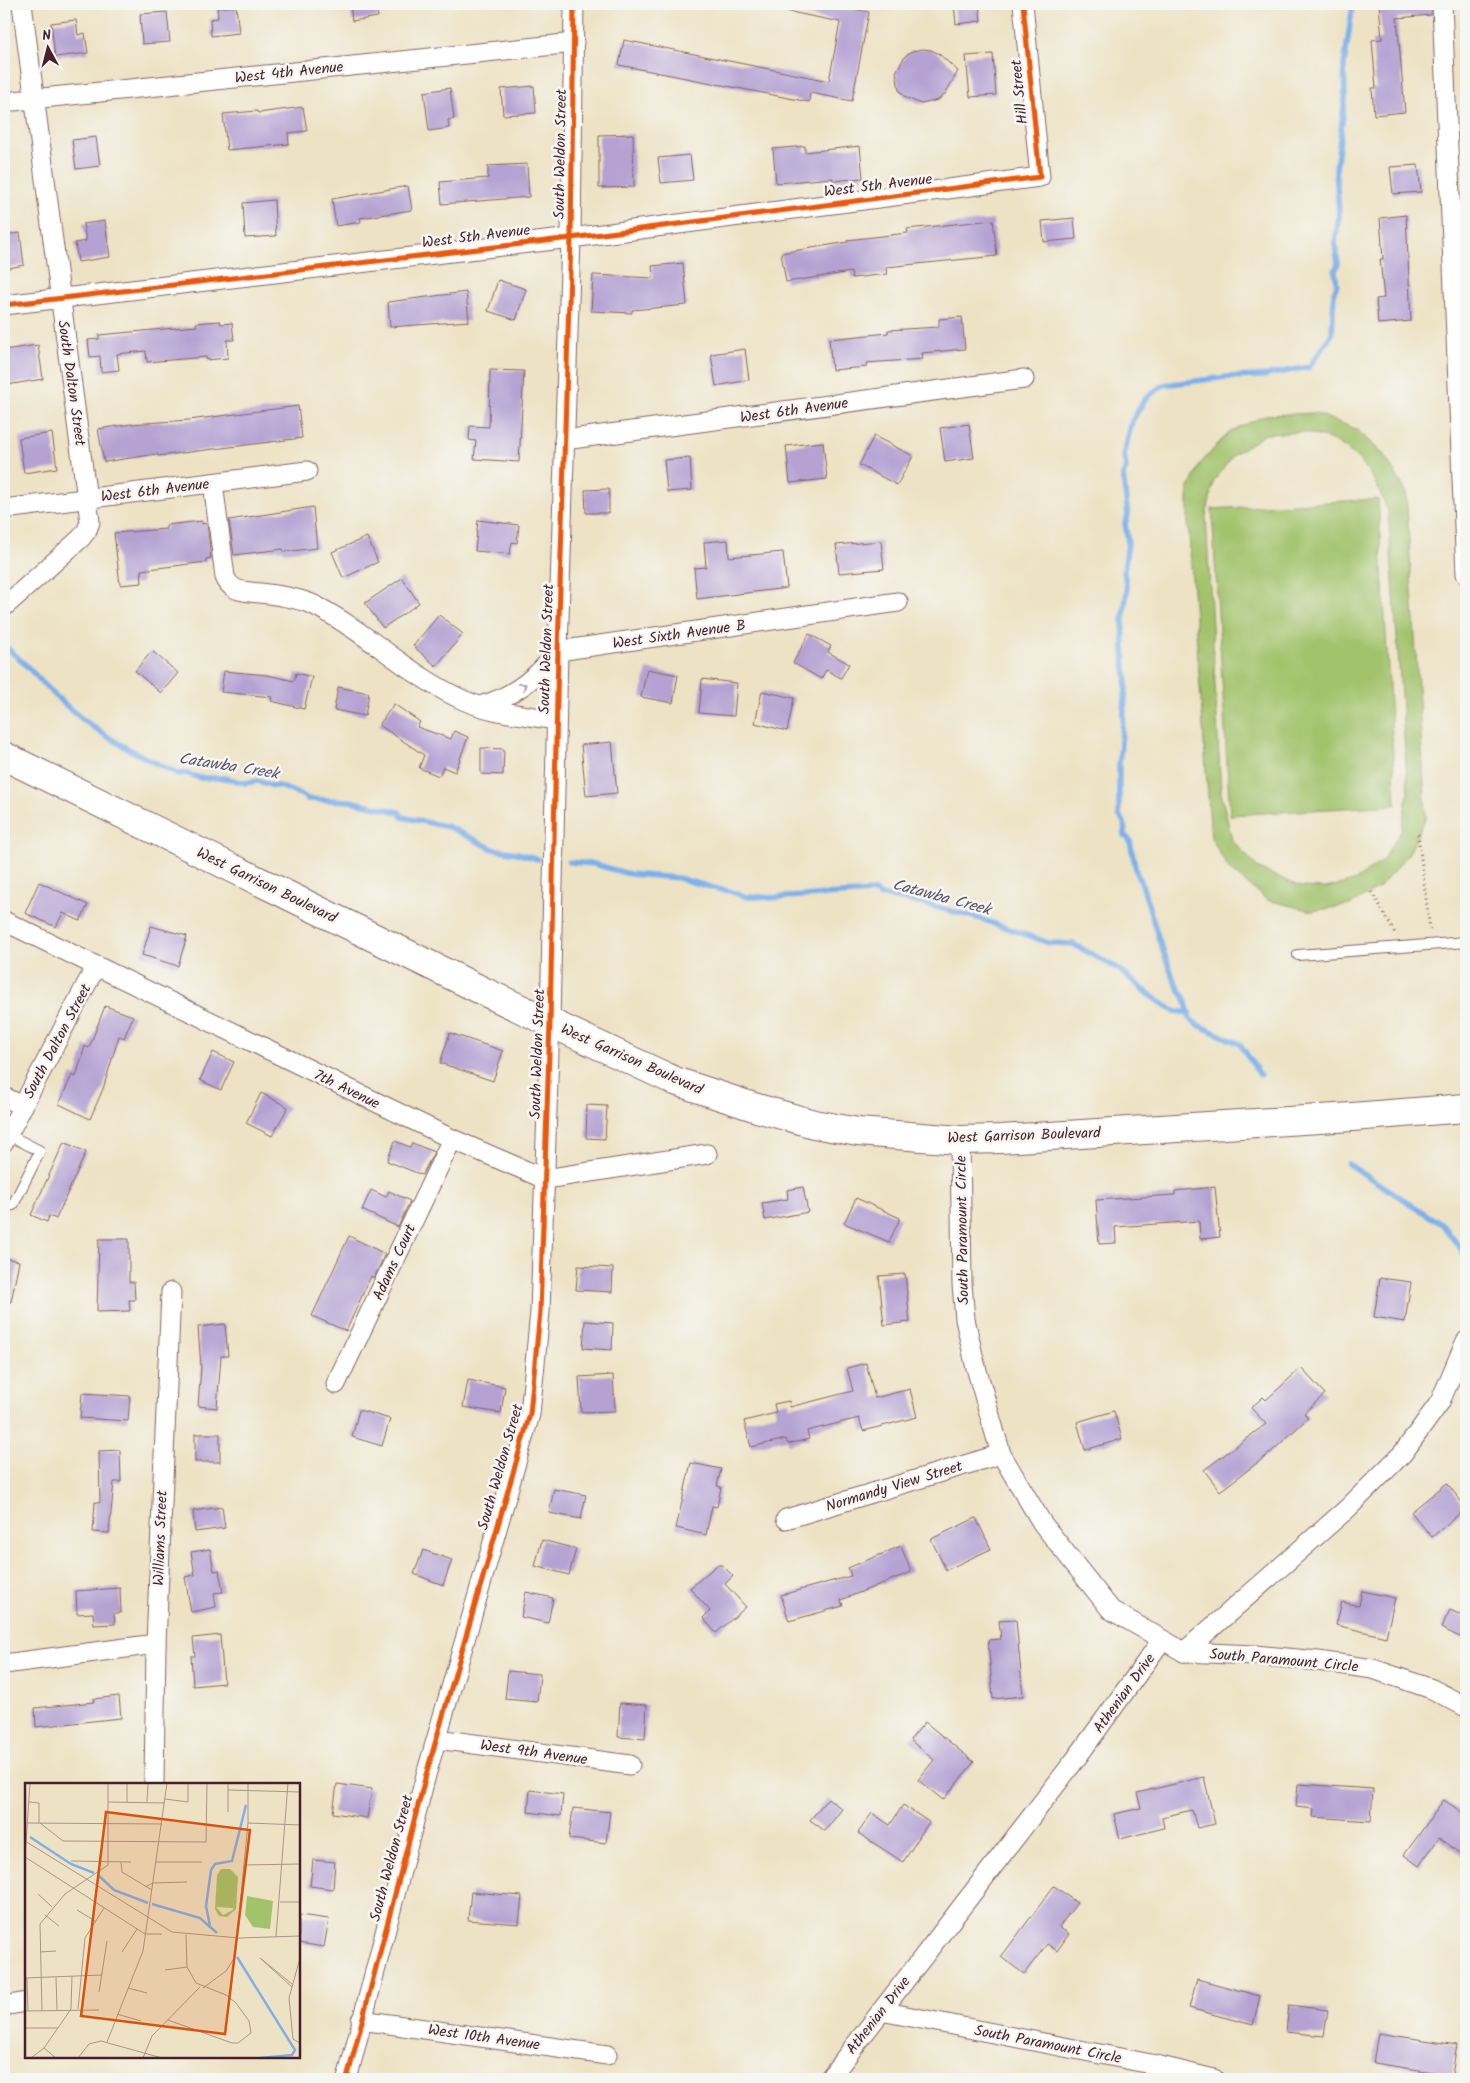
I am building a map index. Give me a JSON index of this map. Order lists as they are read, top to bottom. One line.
{"streets":{"main road":["West Garrison Boulevard"],"street":["West 4th Avenue","Hill Street","South Weldon Street","West 5th Avenue","South Dalton Street","West 6th Avenue","West Sixth Avenue B","7th Avenue","South Paramount Circle","Adams Court","Normandy View Street","Williams Street","Athenian Drive","West 9th Avenue","West 10th Avenue"]},"crossings":[["West 4th Avenue","South Weldon Street"],["West 4th Avenue","South Dalton Street"],["Hill Street","West 5th Avenue"],["South Weldon Street","West 5th Avenue"],["South Weldon Street","West 6th Avenue"],["South Weldon Street","West Sixth Avenue B"],["South Weldon Street","West Garrison Boulevard"],["South Weldon Street","7th Avenue"],["South Weldon Street","West 9th Avenue"],["South Weldon Street","West 10th Avenue"],["West 5th Avenue","South Dalton Street"],["South Dalton Street","West 6th Avenue"],["South Dalton Street","7th Avenue"],["West Garrison Boulevard","South Paramount Circle"],["7th Avenue","Adams Court"],["South Paramount Circle","Normandy View Street"],["South Paramount Circle","Athenian Drive"]],"water":["Catawba Creek"],"north":"top"}
